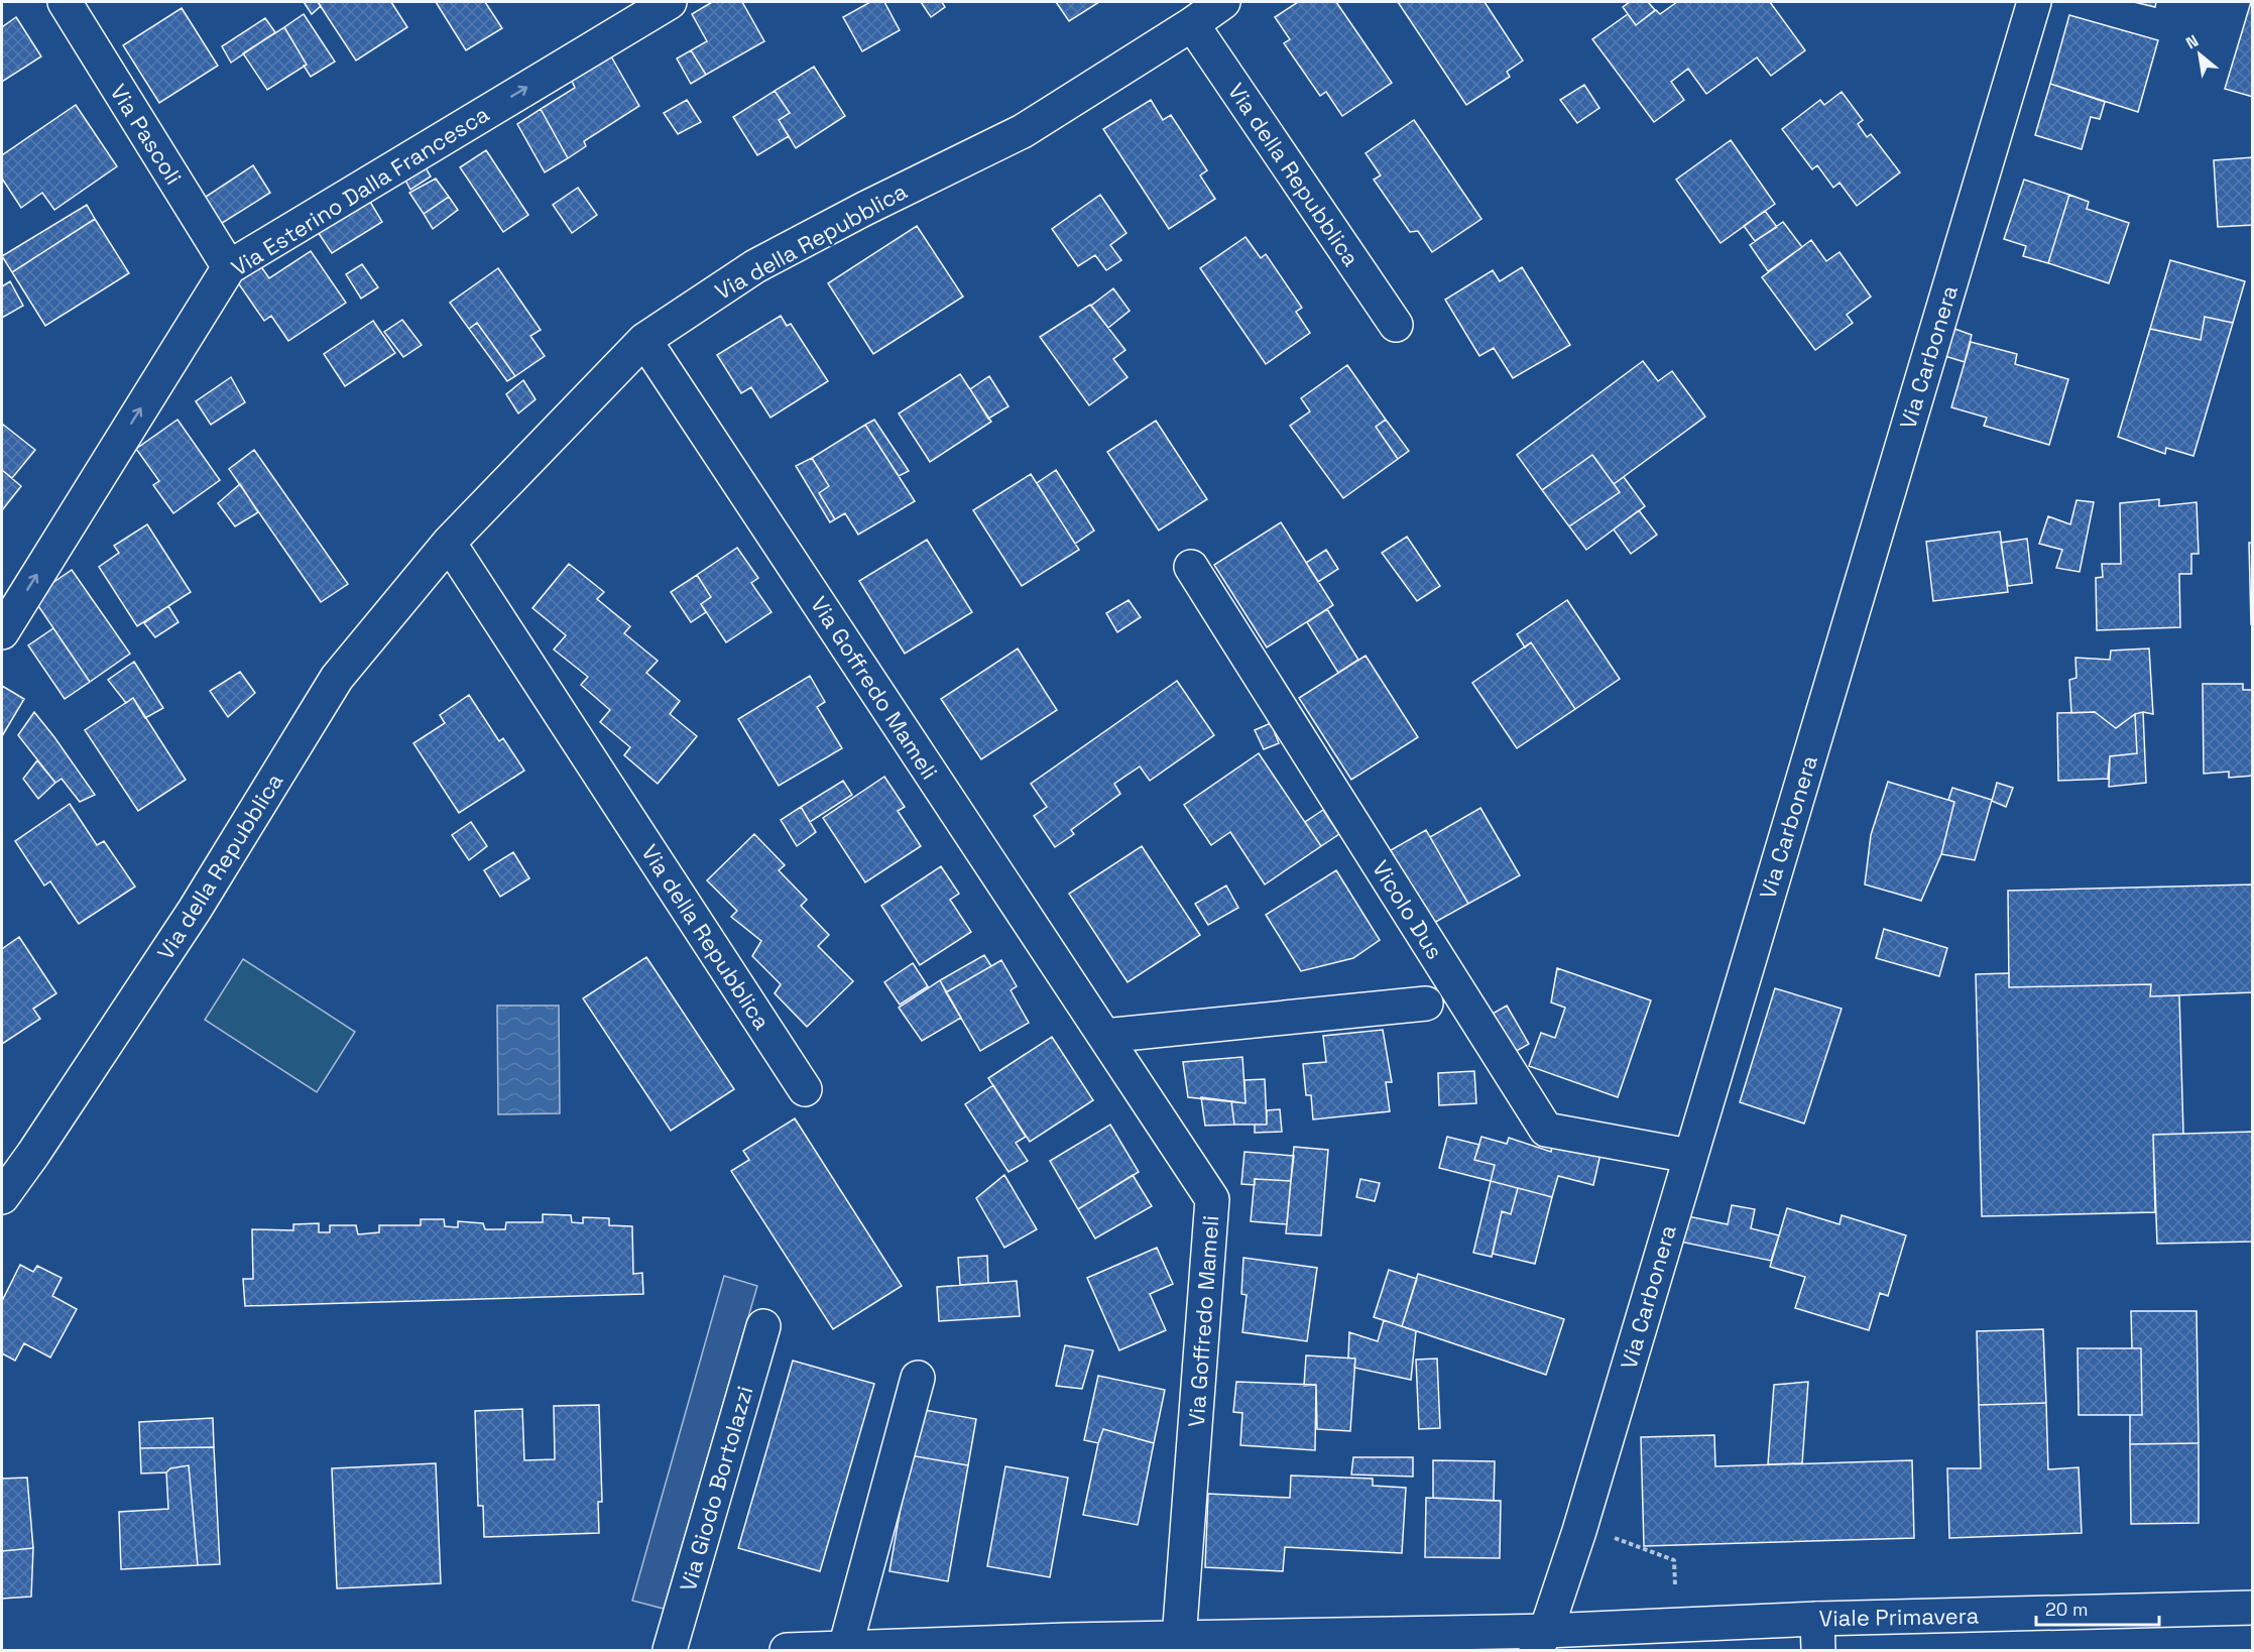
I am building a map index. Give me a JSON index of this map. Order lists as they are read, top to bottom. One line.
{"streets":{"street":["Via Pascoli","Via della Repubblica","Via Esterino Dalla Francesca","Via Carbonera","Via Goffredo Mameli","Vicolo Dus","Via Giodo Bortolazzi","Viale Primavera"]},"crossings":[["Via Pascoli","Via Esterino Dalla Francesca"],["Via della Repubblica","Via Goffredo Mameli"],["Via Carbonera","Vicolo Dus"],["Via Carbonera","Viale Primavera"]],"one_way":["Via Esterino Dalla Francesca"],"scale_bar":"20 m","north":"top left"}
